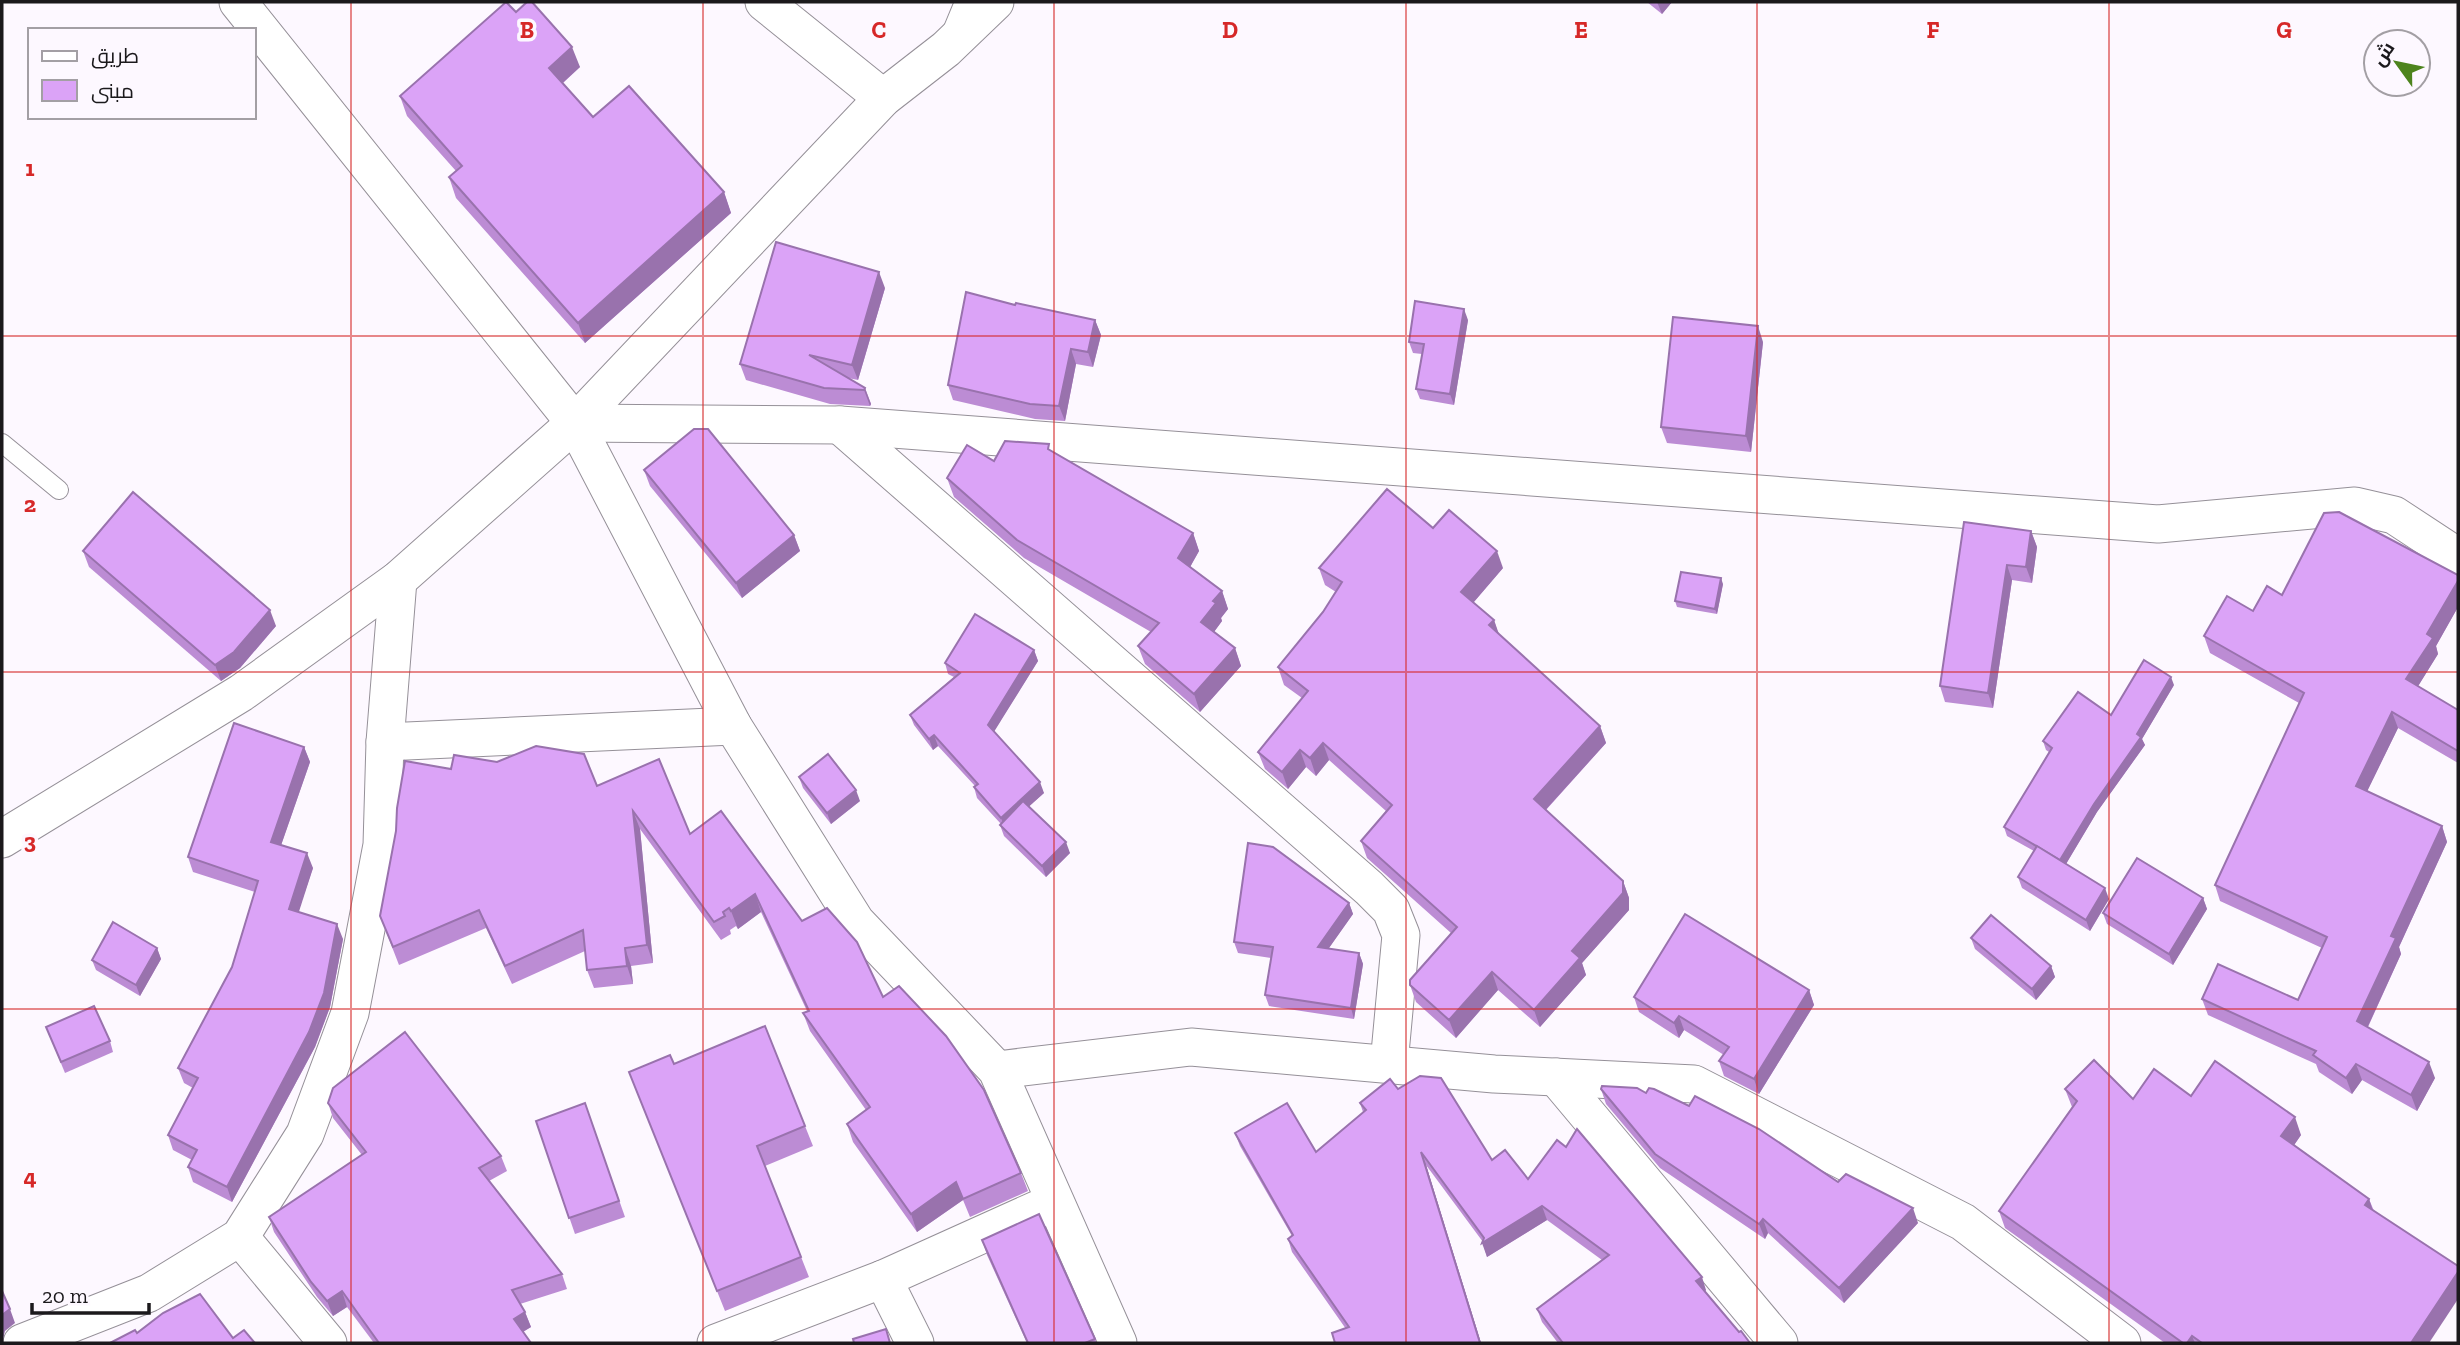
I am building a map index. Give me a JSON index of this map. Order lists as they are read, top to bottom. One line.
{"legend":["طريق","مبنى"],"scale_bar":"20 m","north":"top left","grid":{"columns":["B","C","D","E","F","G"],"rows":["1","2","3","4"]}}
